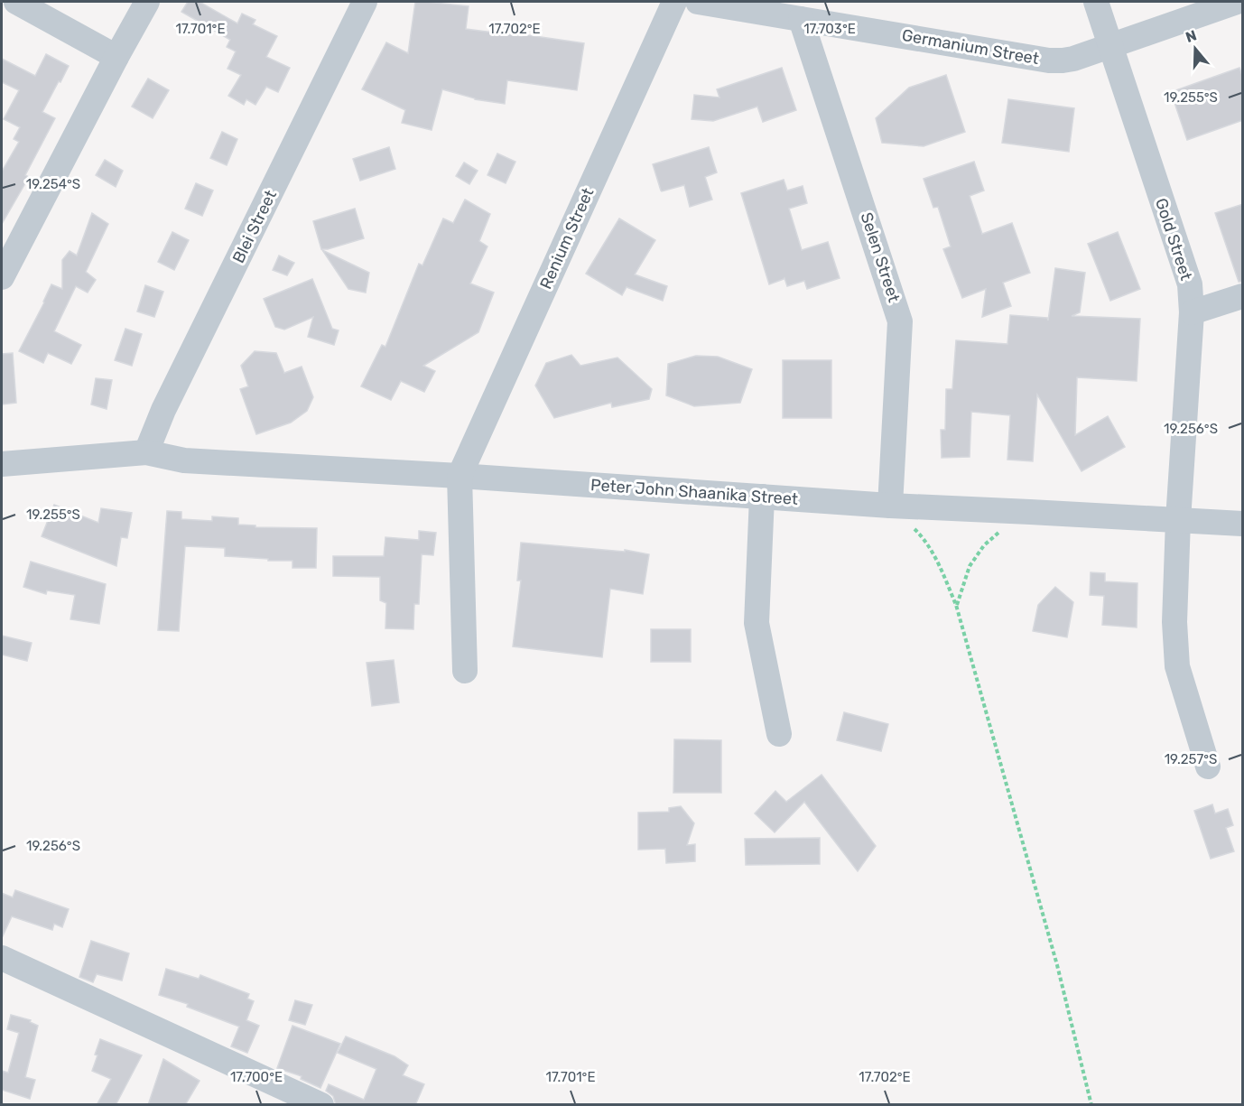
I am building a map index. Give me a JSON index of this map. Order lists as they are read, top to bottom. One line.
{"streets":{"street":["Germanium Street","Blei Street","Renium Street","Gold Street","Selen Street","Peter John Shaanika Street"]},"crossings":[["Germanium Street","Gold Street"],["Germanium Street","Selen Street"],["Blei Street","Peter John Shaanika Street"],["Renium Street","Peter John Shaanika Street"],["Gold Street","Peter John Shaanika Street"],["Selen Street","Peter John Shaanika Street"]],"north":"top","coordinates":["17.701°E","17.702°E","17.703°E","19.255°S","19.254°S","19.256°S","19.257°S","17.700°E"]}
